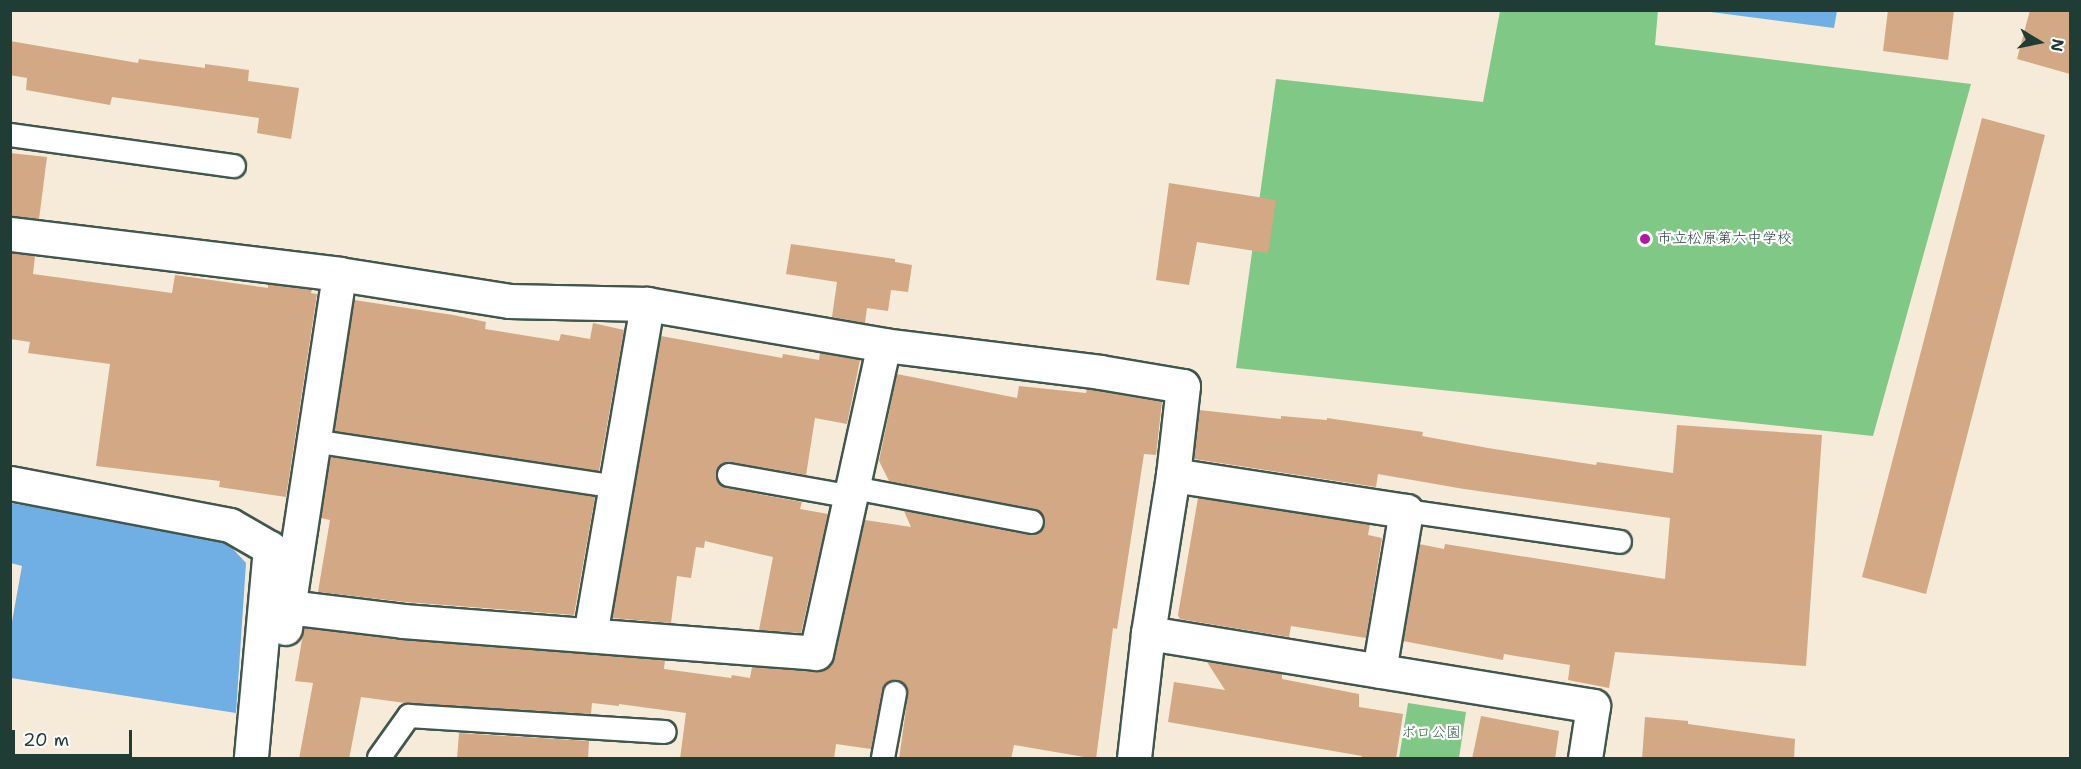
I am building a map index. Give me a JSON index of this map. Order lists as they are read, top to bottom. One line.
{"parks":["ボロ公園"],"places":["市立松原第六中学校"],"scale_bar":"20 m","north":"right"}
